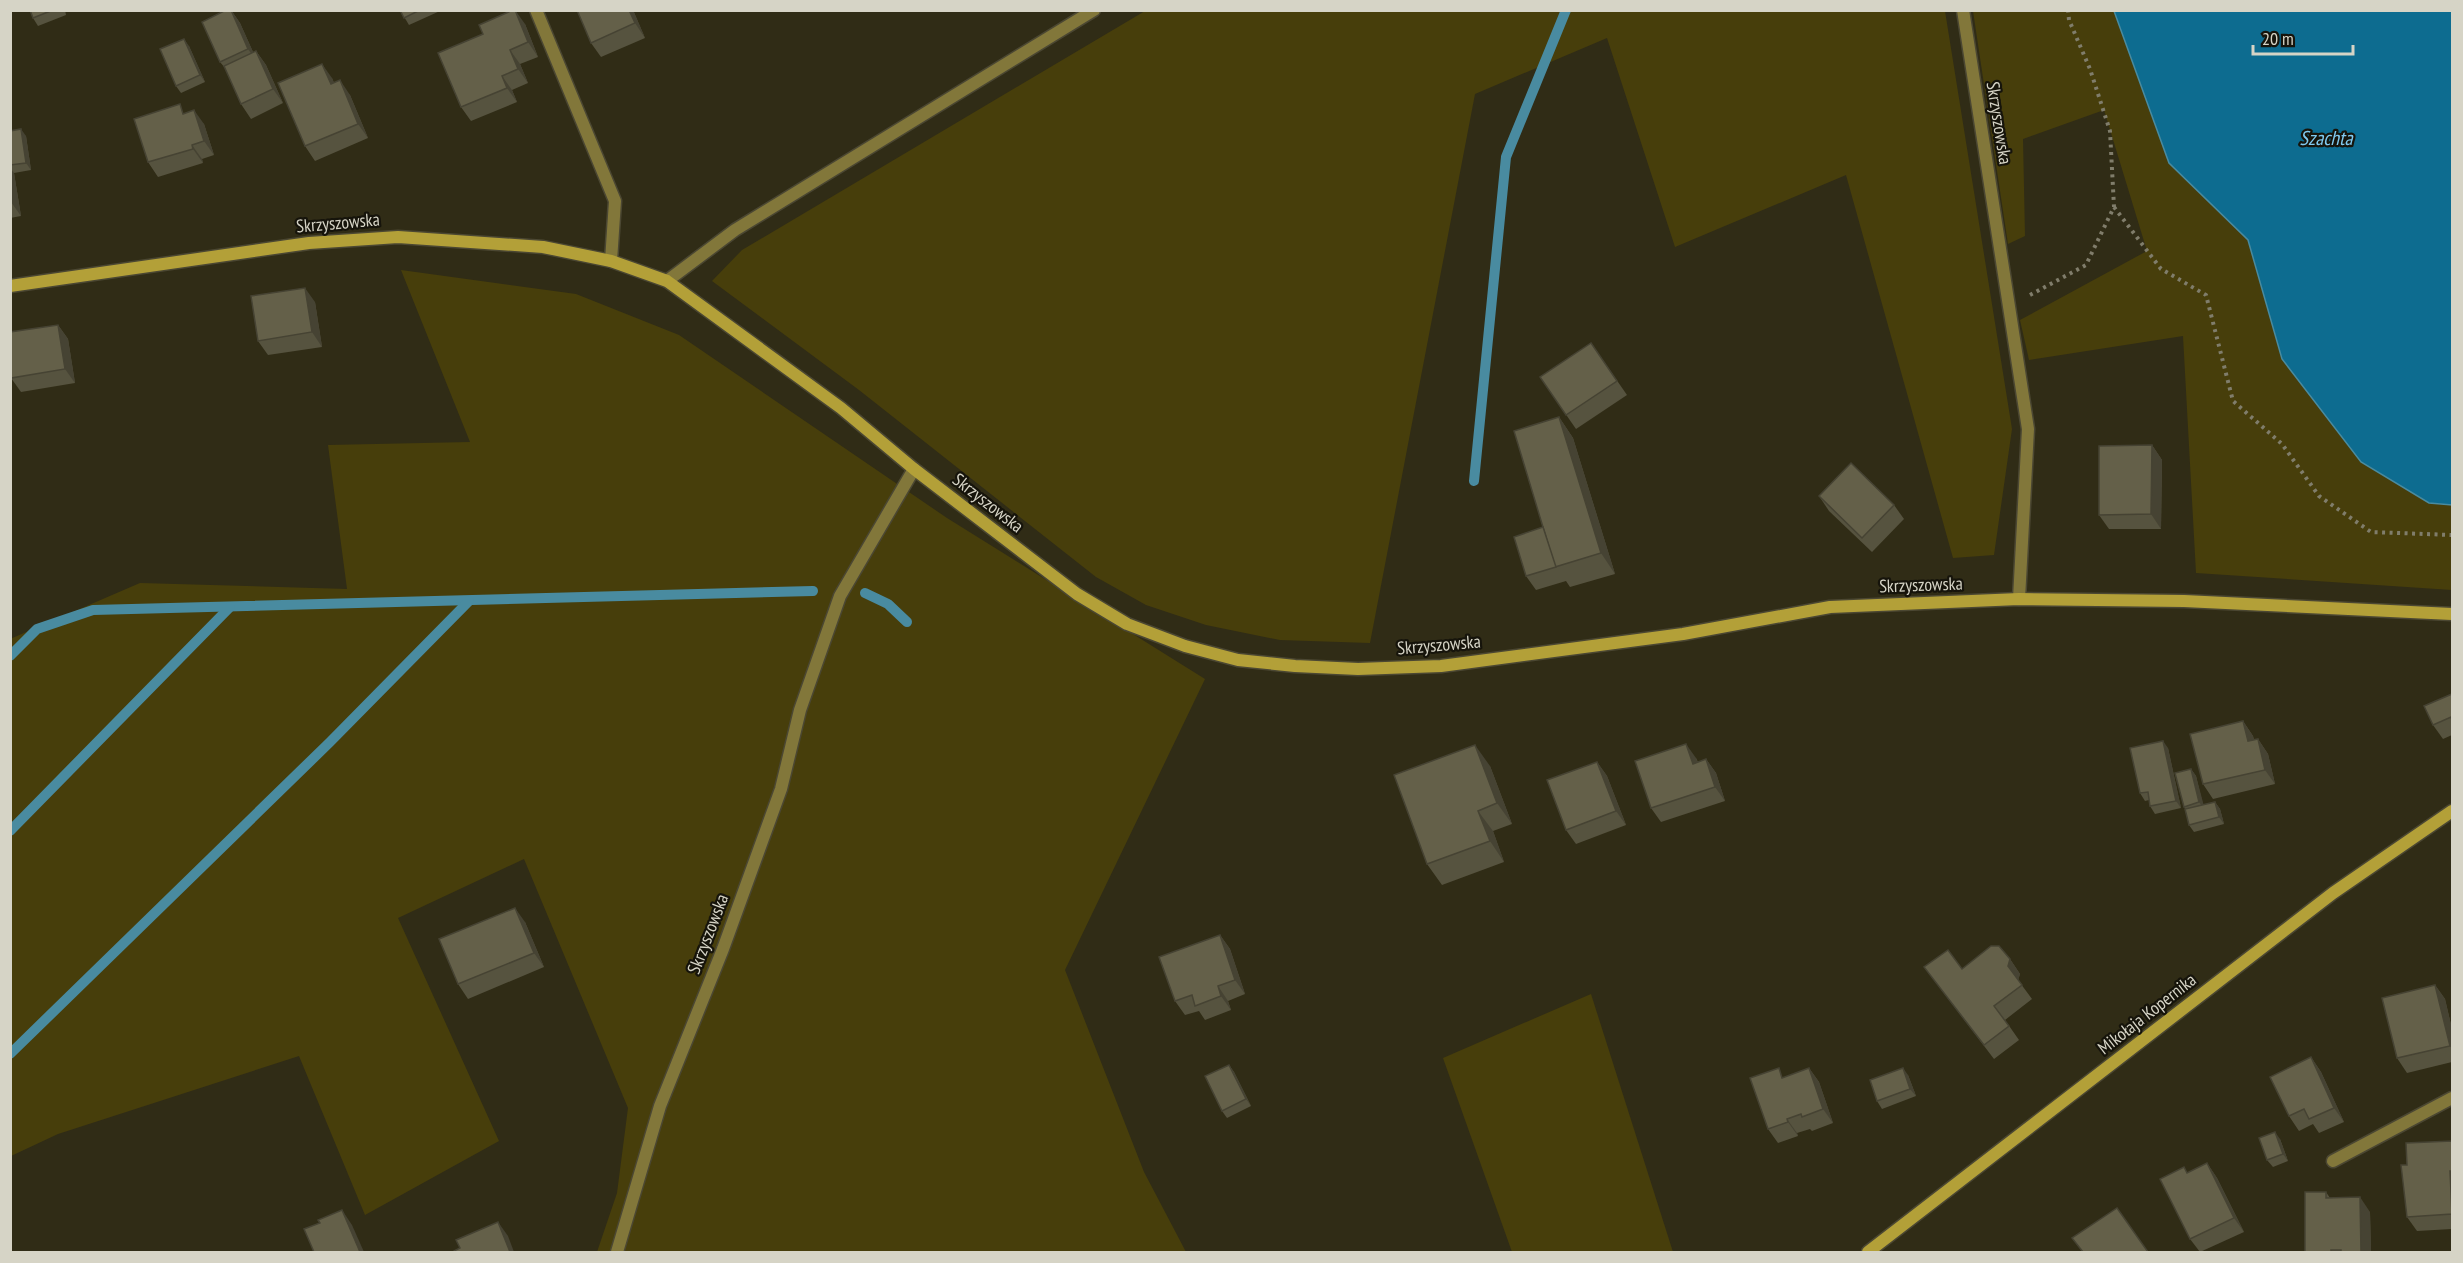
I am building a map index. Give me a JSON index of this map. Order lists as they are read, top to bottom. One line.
{"streets":{"street":["Skrzyszowska","Mikołaja Kopernika"]},"water":["Szachta"],"scale_bar":"20 m"}
